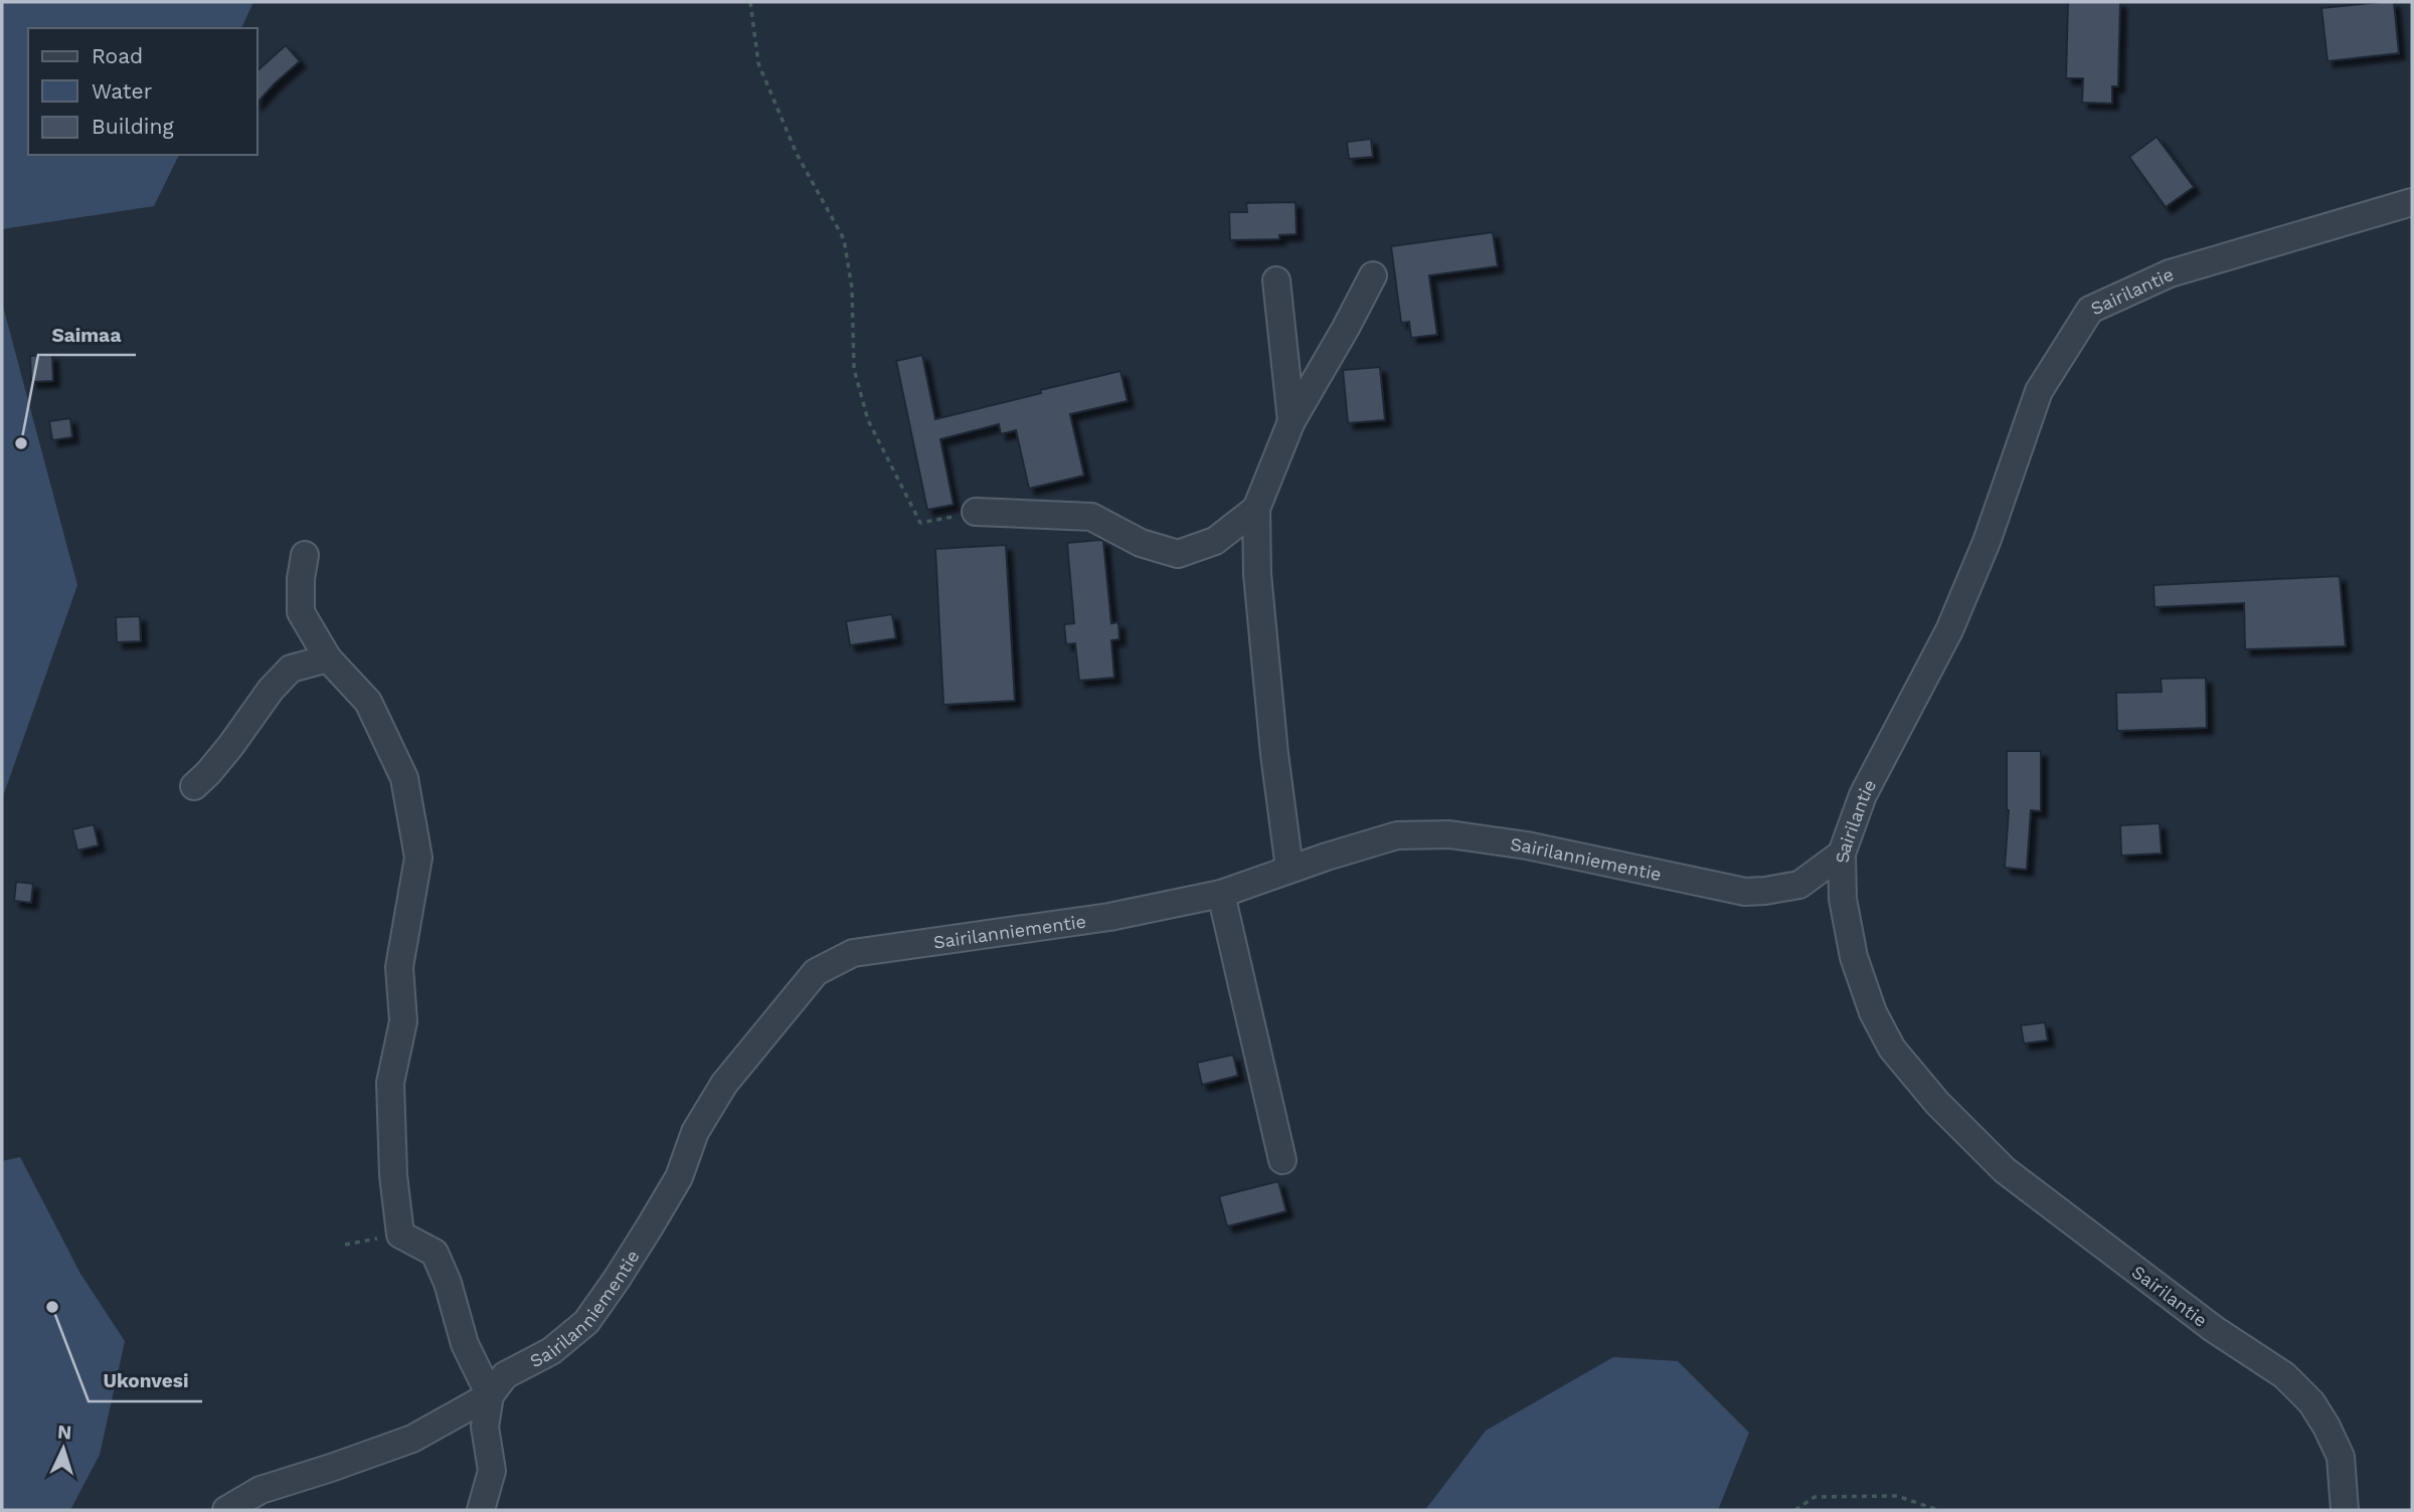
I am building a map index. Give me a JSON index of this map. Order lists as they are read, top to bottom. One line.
{"streets":{"street":["Sairilantie","Sairilanniementie"]},"crossings":[["Sairilantie","Sairilanniementie"]],"places":["Saimaa","Ukonvesi"],"legend":["Road","Water","Building"],"north":"top"}
